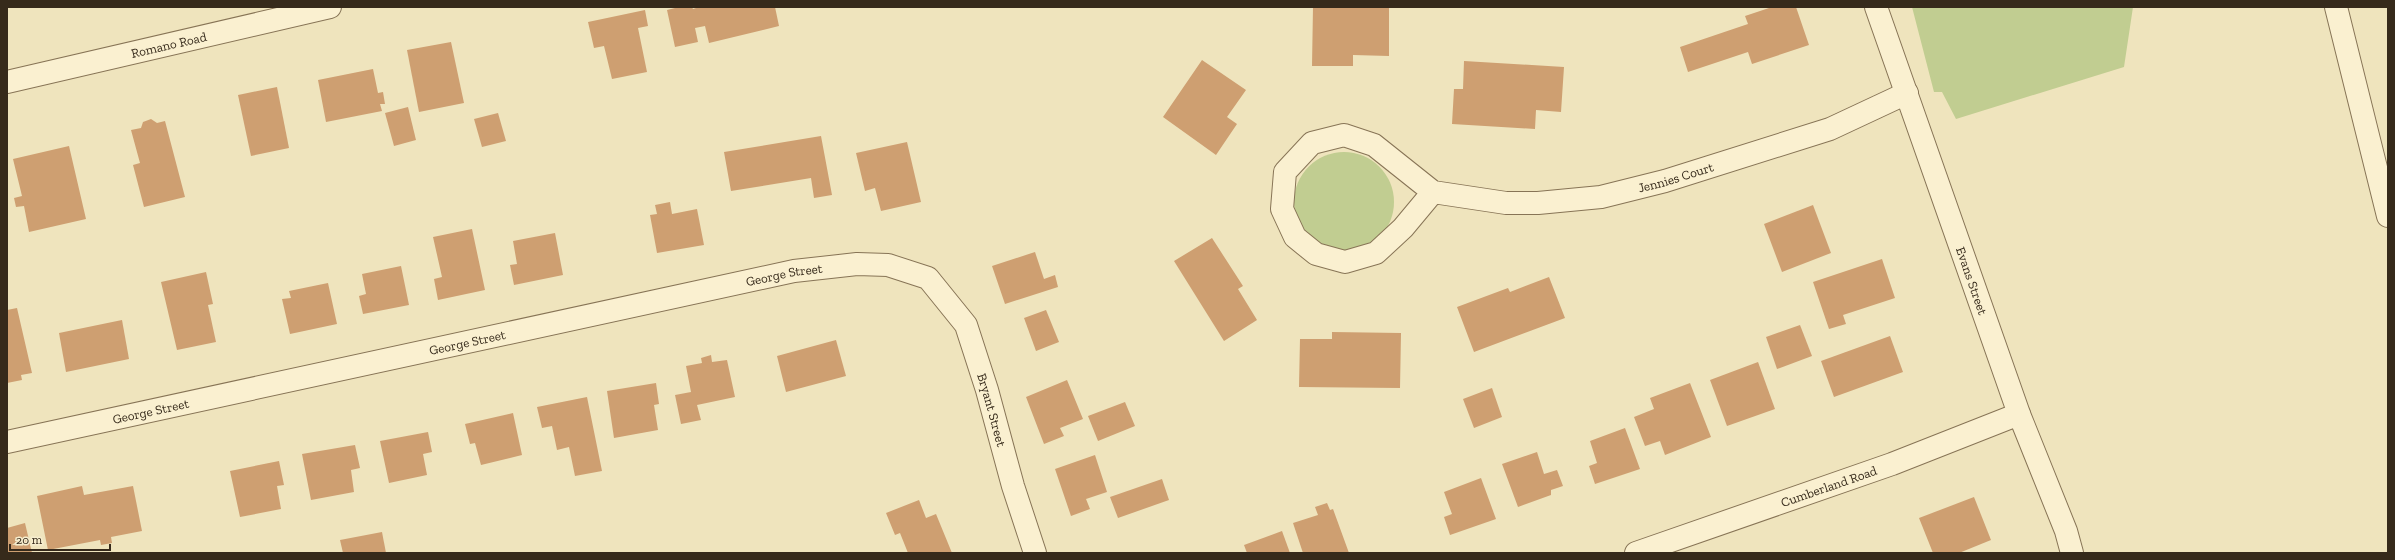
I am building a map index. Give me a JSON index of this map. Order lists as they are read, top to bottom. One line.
{"streets":{"street":["Romano Road","Jennies Court","George Street","Evans Street","Bryant Street","Cumberland Road"]},"crossings":[["Jennies Court","Evans Street"],["George Street","Bryant Street"],["Evans Street","Cumberland Road"]],"scale_bar":"20 m"}
